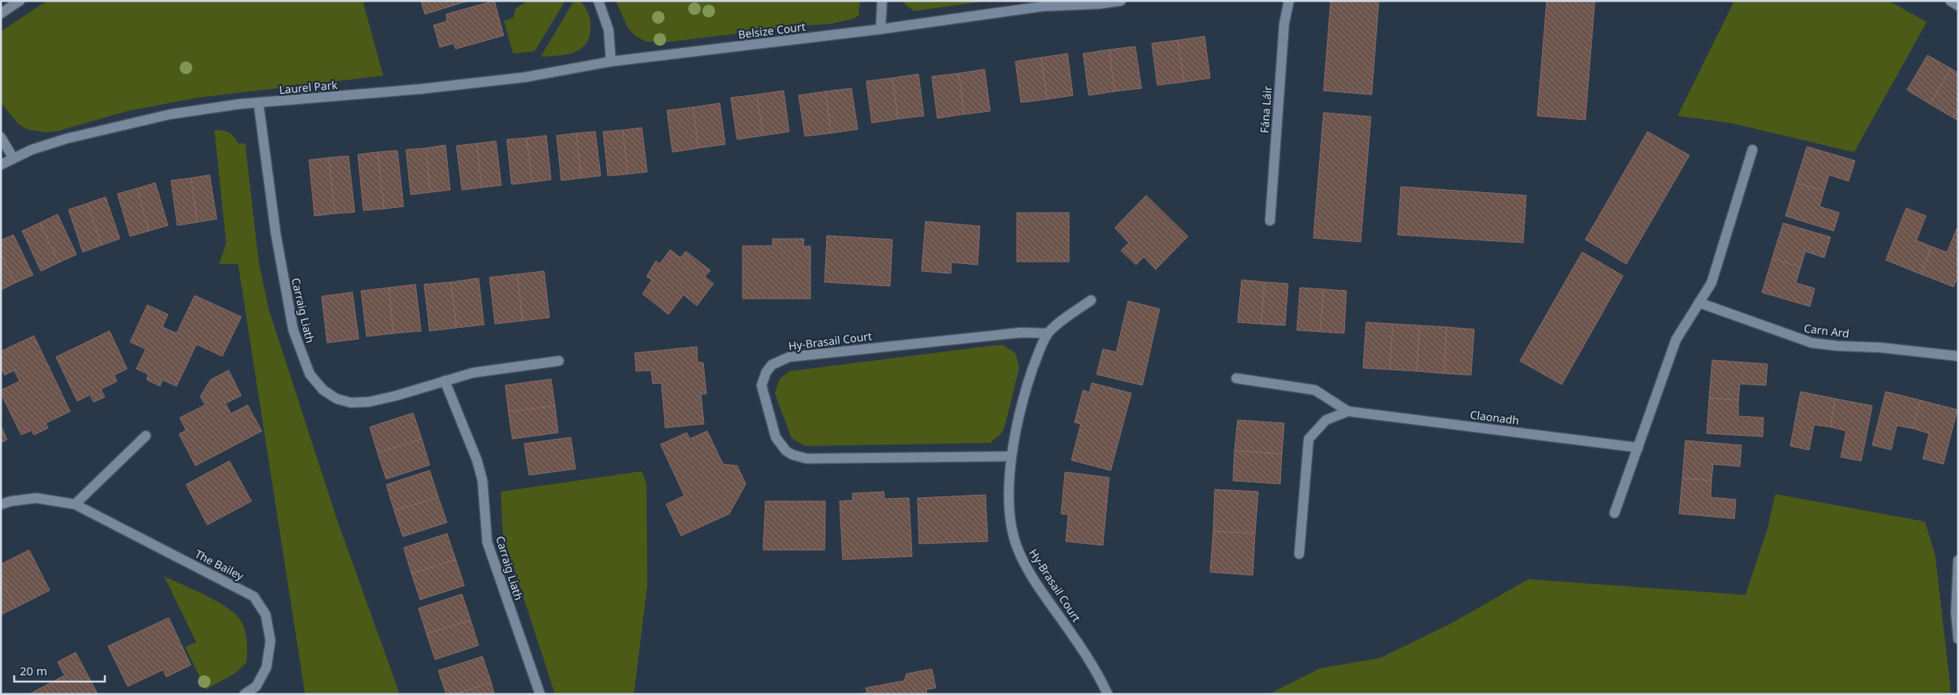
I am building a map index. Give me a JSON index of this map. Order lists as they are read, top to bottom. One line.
{"streets":{"street":["Belsize Court","Laurel Park","Fána Láir","Carraig Liath","Carn Ard","Hy-Brasail Court","Claonadh","The Bailey"]},"crossings":[["Belsize Court","Laurel Park"],["Laurel Park","Carraig Liath"]],"scale_bar":"20 m"}
